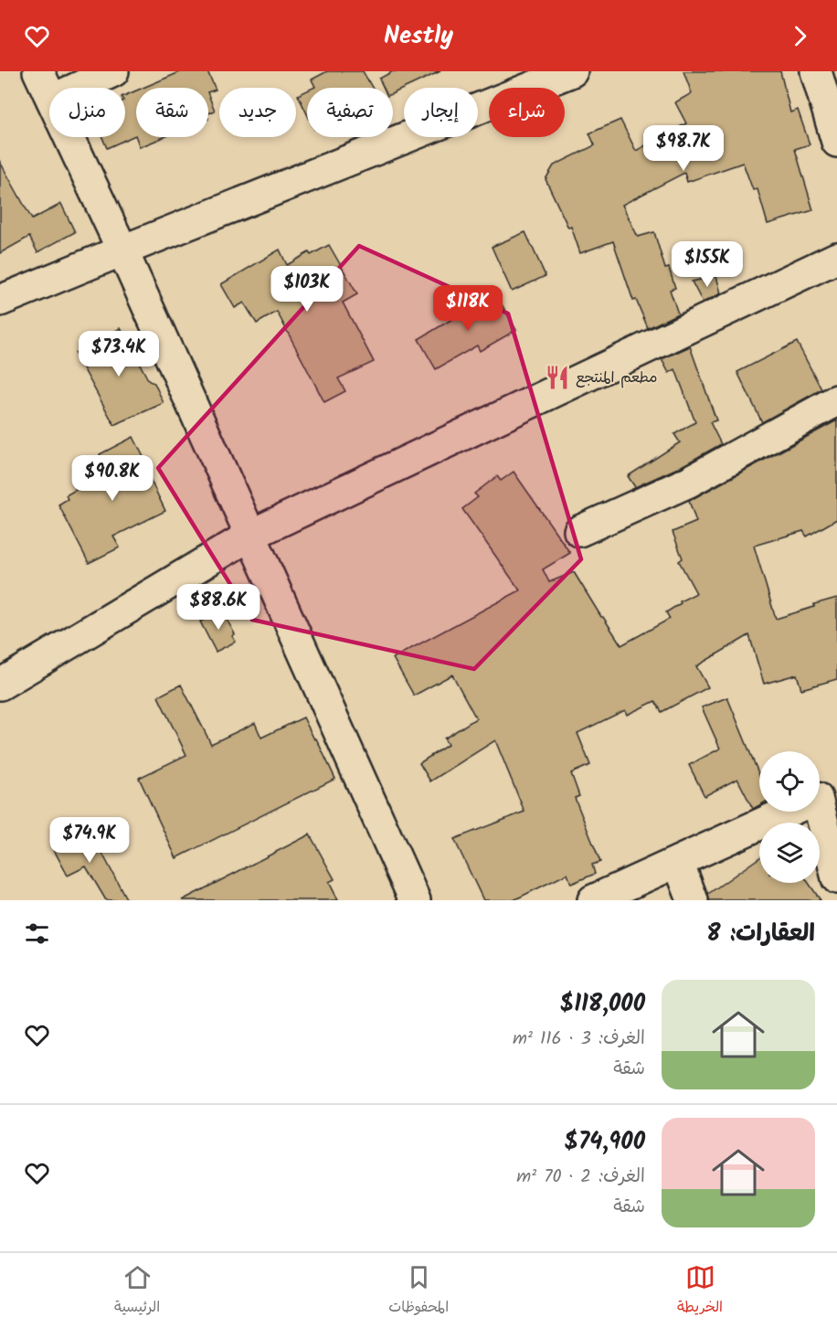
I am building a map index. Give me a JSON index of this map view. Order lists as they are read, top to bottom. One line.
{"places":{"restaurant":["مطعم المنتجع"]},"page":{"header":"Nestly","chip":["شراء","إيجار","تصفية","جديد","شقة","منزل"],"price":["$98.7K","$155K","$103K","$118K","$73.4K","$90.8K","$88.6K","$74.9K"],"heading":"العقارات: 8","list":[{"name":"$118,000","note":"الغرف: 3 · 116 m² · شقة"},{"name":"$74,900","note":"الغرف: 2 · 70 m² · شقة"}],"tabs":["الخريطة","المحفوظات","الرئيسية"]}}
